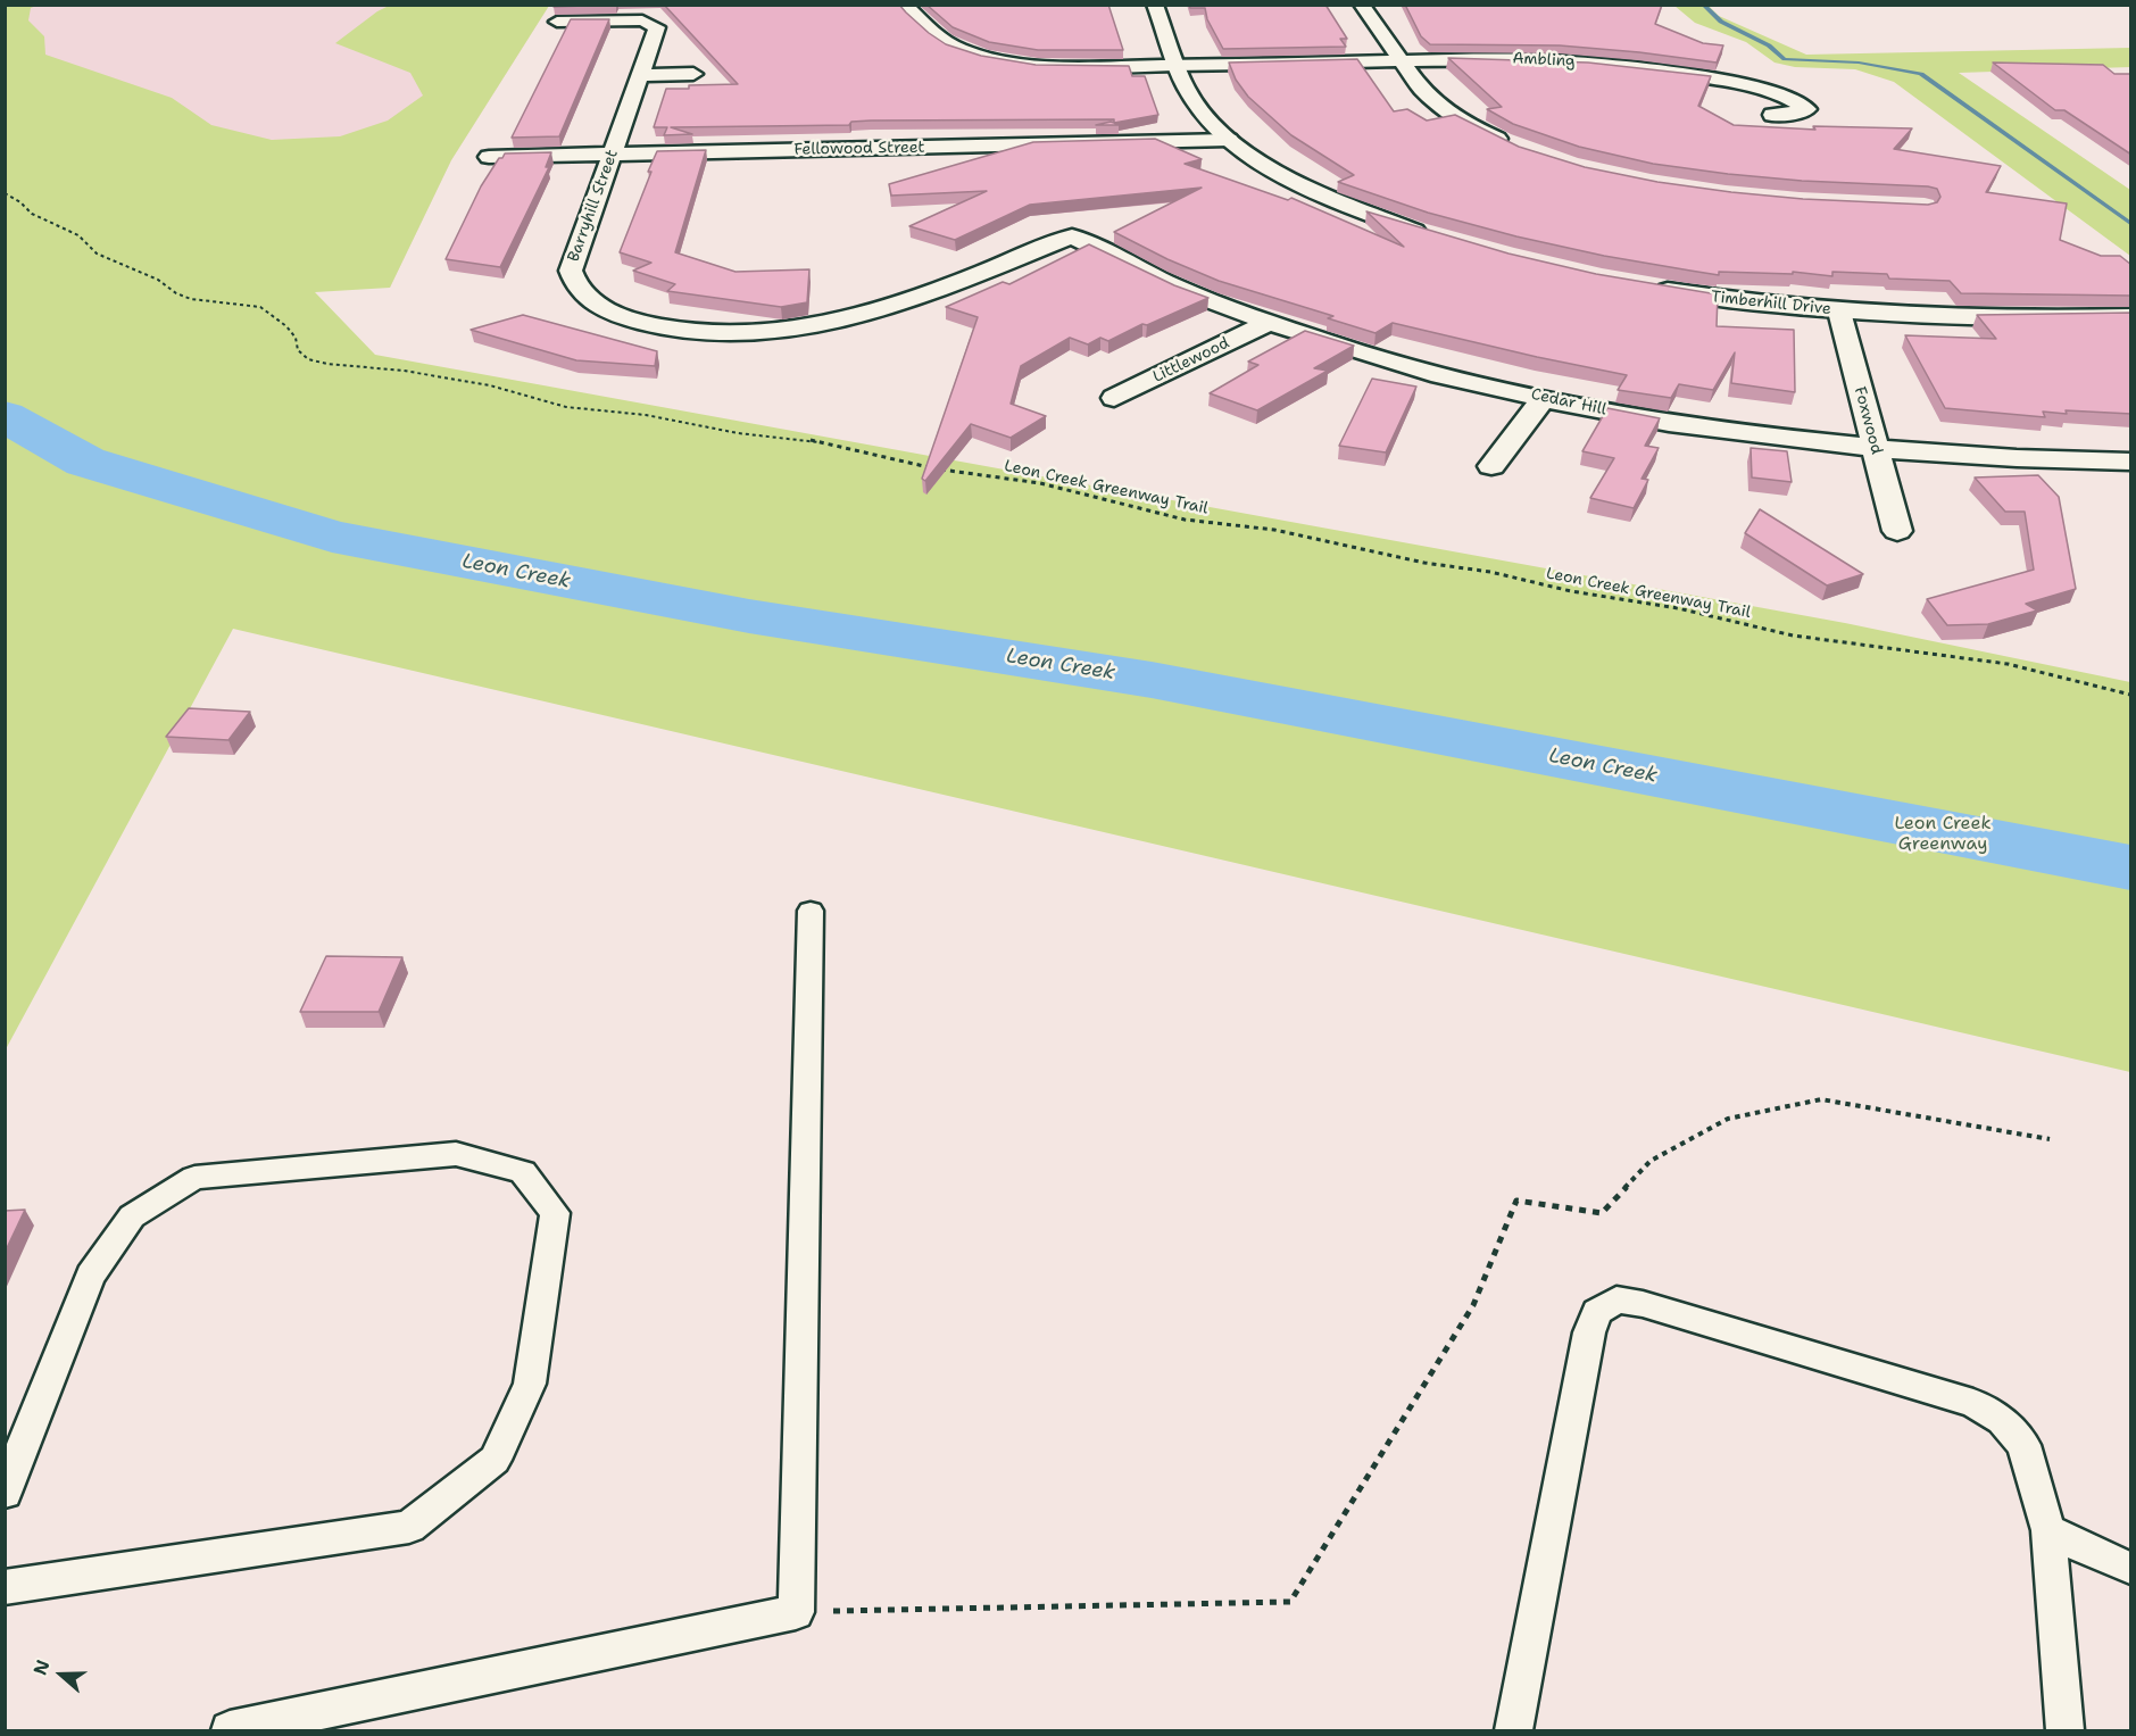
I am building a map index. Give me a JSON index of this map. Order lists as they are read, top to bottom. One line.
{"streets":{"street":["Ambling","Fellowood Street","Barryhill Street","Timberhill Drive","Littlewood","Cedar Hill","Foxwood"],"path":["Leon Creek Greenway Trail"]},"crossings":[["Fellowood Street","Barryhill Street"],["Barryhill Street","Cedar Hill"],["Timberhill Drive","Foxwood"],["Littlewood","Cedar Hill"],["Cedar Hill","Foxwood"]],"water":["Leon Creek"],"parks":["Leon Creek Greenway"],"north":"left"}
